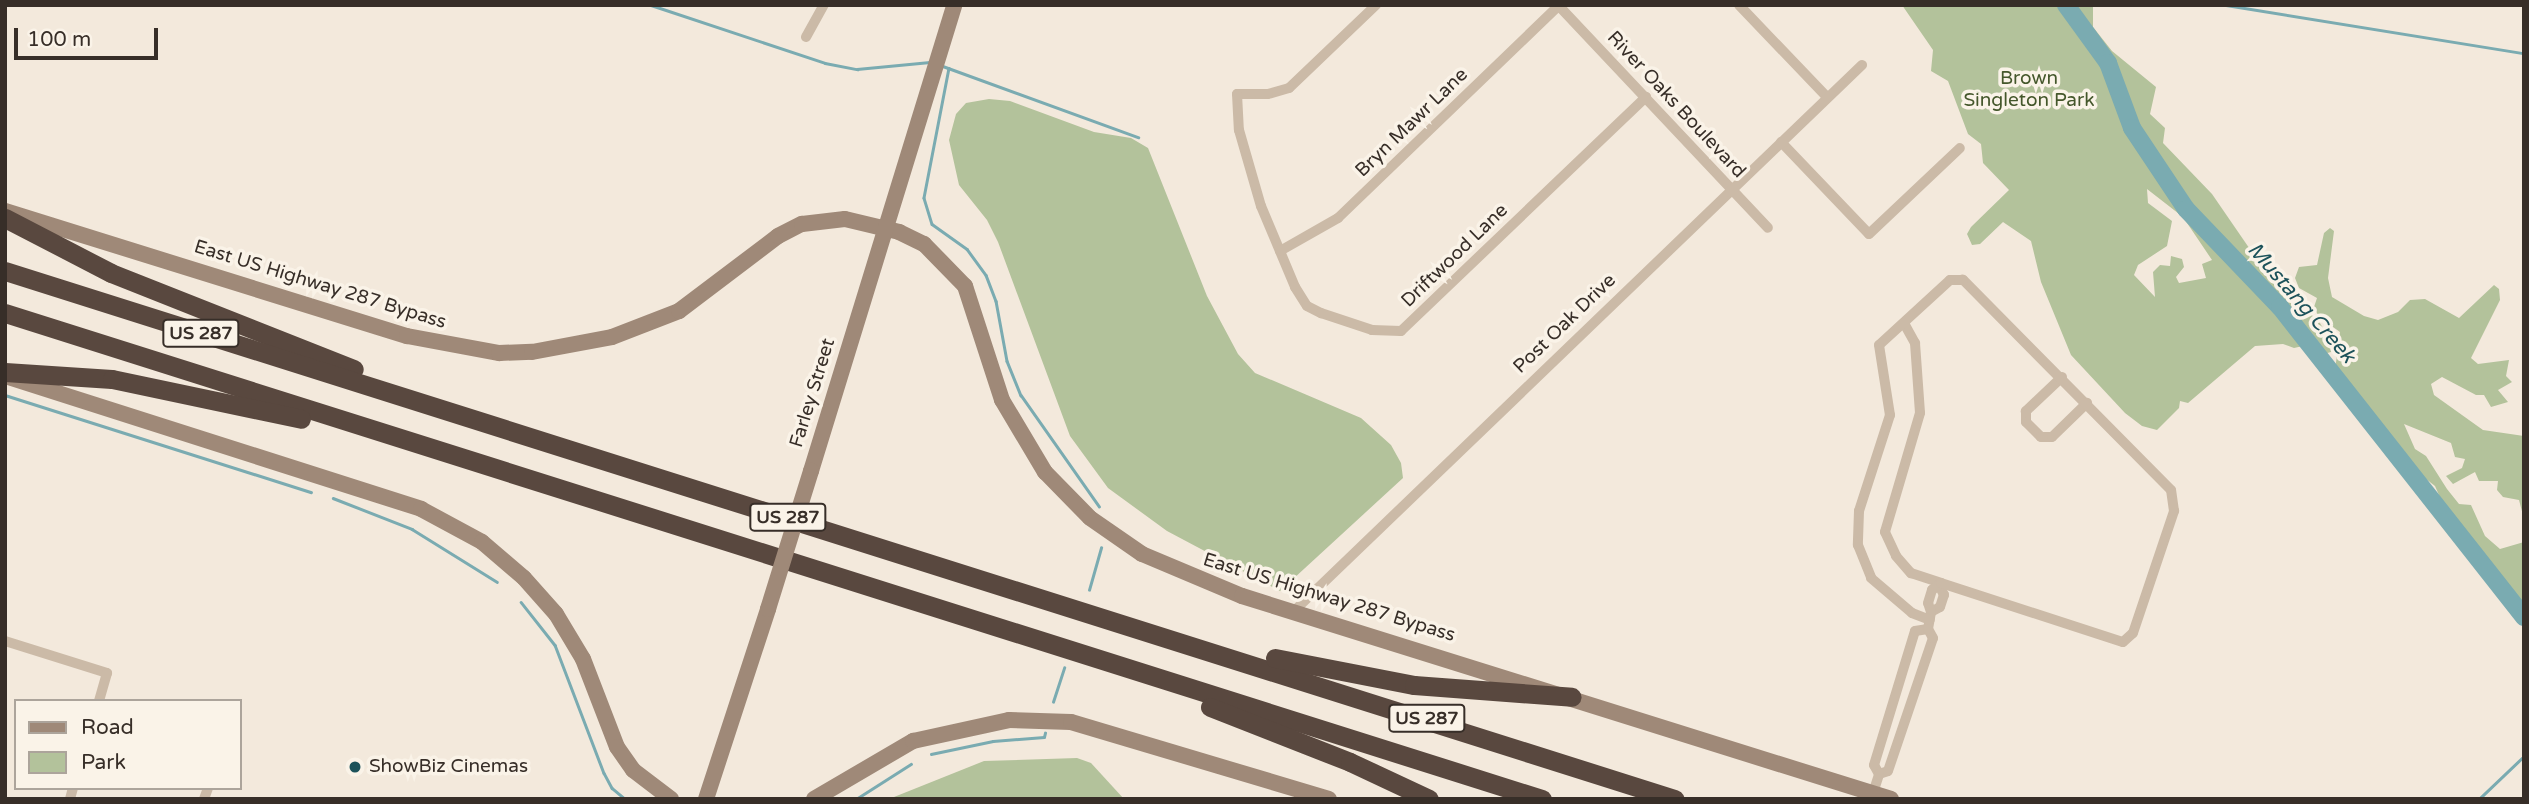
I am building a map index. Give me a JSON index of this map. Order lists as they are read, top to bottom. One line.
{"streets":{"highway":["US 287"],"main road":["East US Highway 287 Bypass","Farley Street"],"street":["River Oaks Boulevard","Bryn Mawr Lane","Driftwood Lane","Post Oak Drive"]},"crossings":[["River Oaks Boulevard","Bryn Mawr Lane"],["River Oaks Boulevard","Driftwood Lane"],["River Oaks Boulevard","Post Oak Drive"],["Bryn Mawr Lane","Driftwood Lane"],["East US Highway 287 Bypass","Post Oak Drive"],["East US Highway 287 Bypass","Farley Street"]],"water":["Mustang Creek"],"parks":["Brown Singleton Park"],"places":["ShowBiz Cinemas"],"legend":["Road","Park"],"scale_bar":"100 m"}
